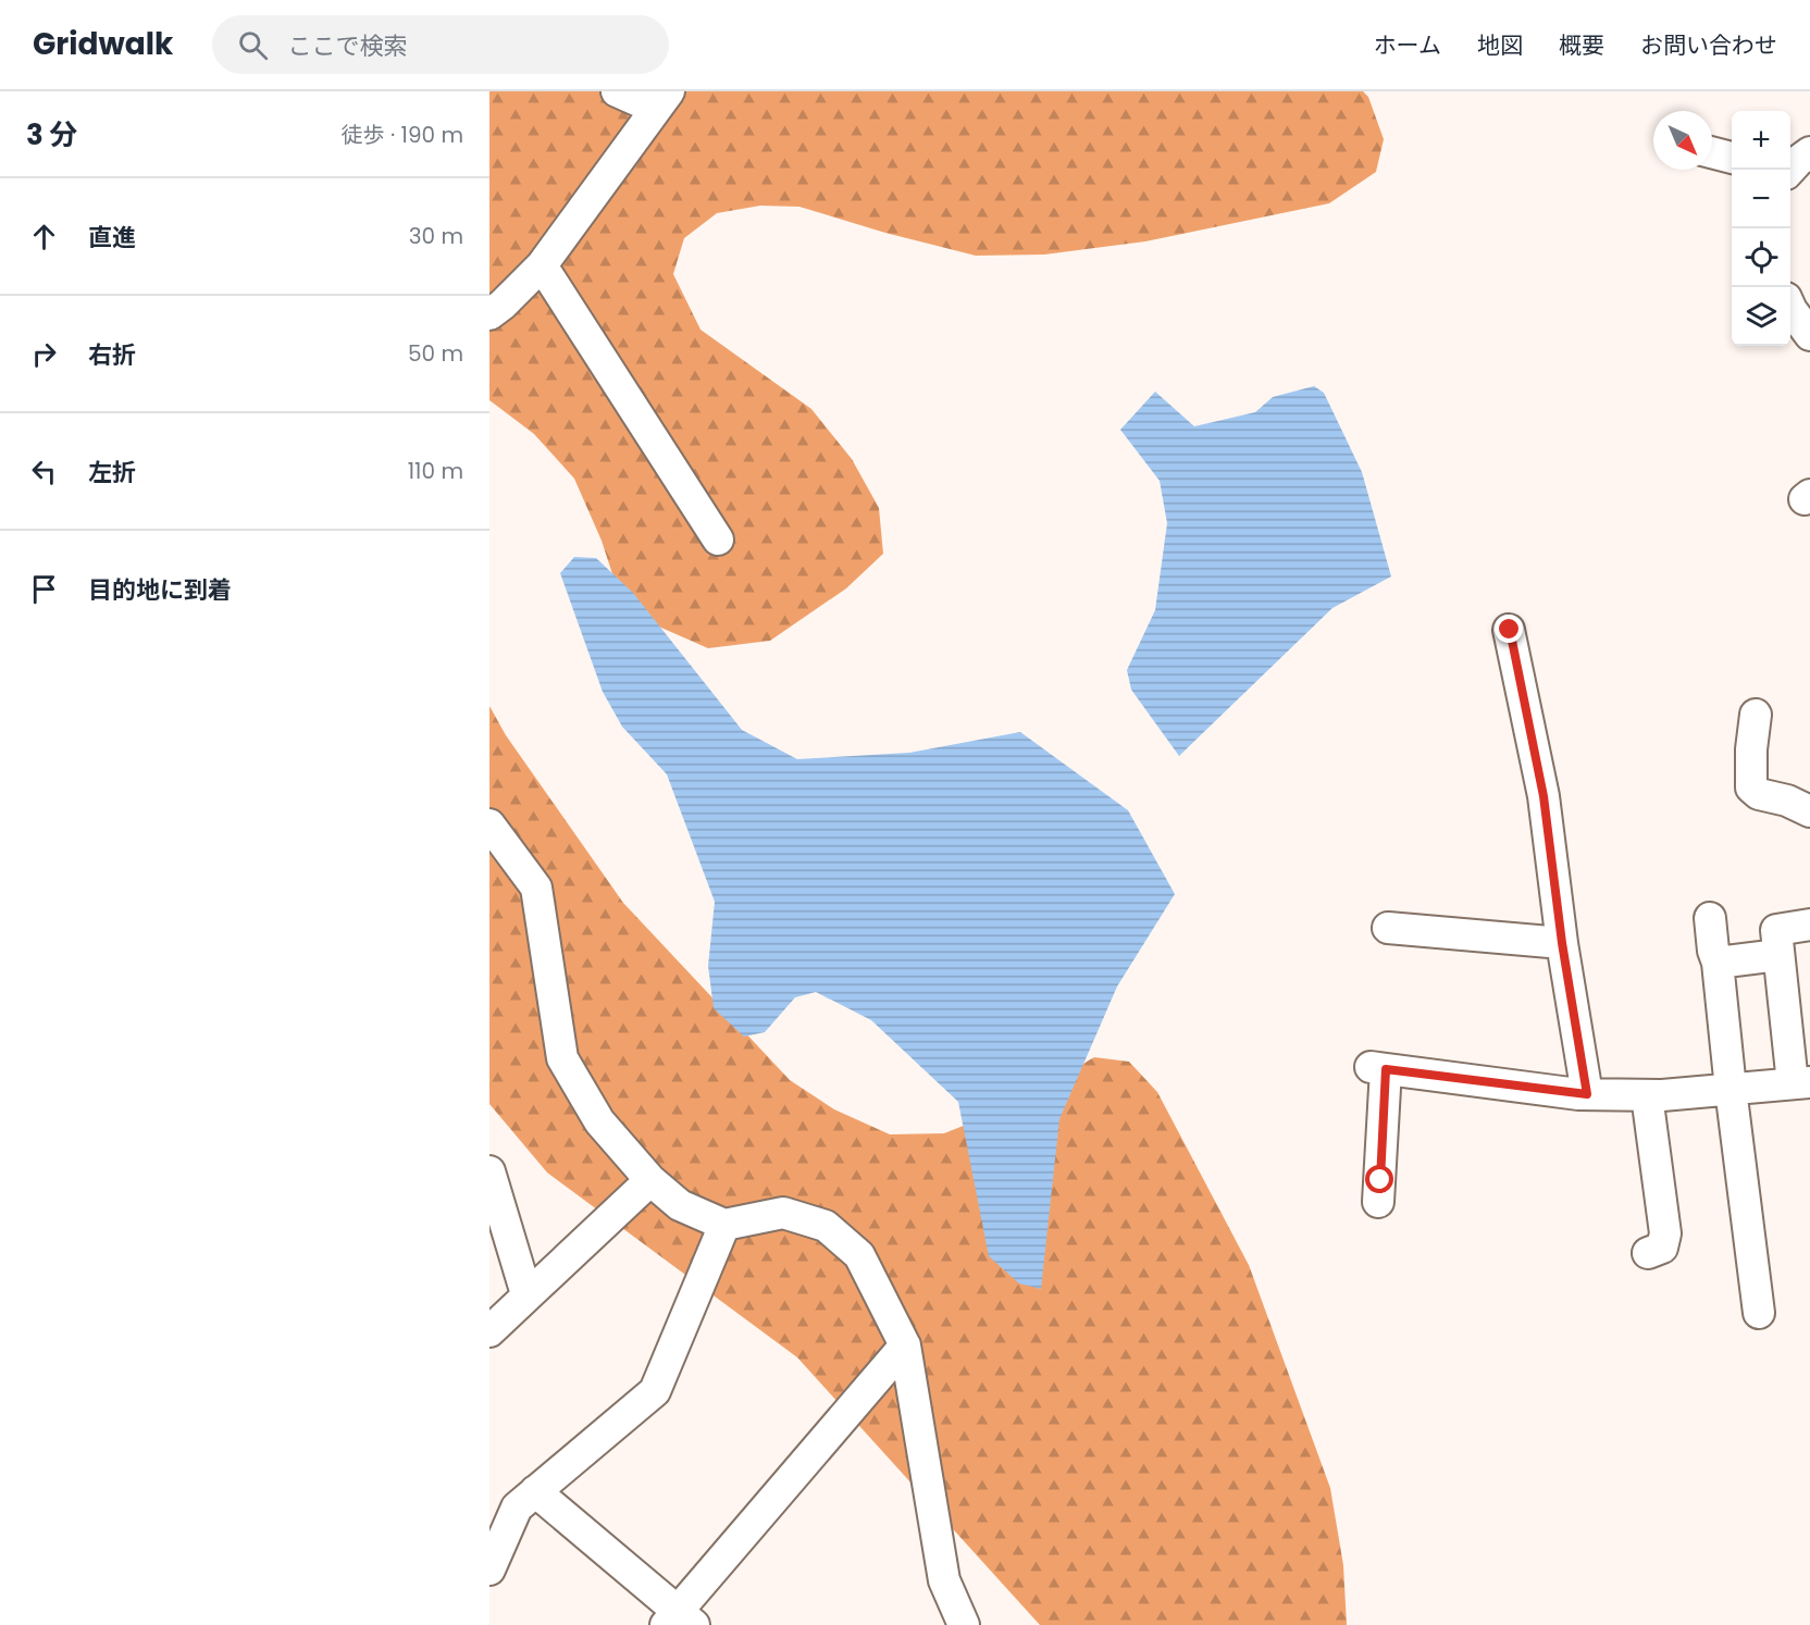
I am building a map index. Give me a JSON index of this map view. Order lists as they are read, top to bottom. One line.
{"north":"bottom right","page":{"header":"Gridwalk","search":"ここで検索","nav":["ホーム","地図","概要","お問い合わせ"],"heading":["3 分","徒歩 · 190 m"],"map_buttons":["+","−"],"list":[["直進","30 m"],["右折","50 m"],["左折","110 m"],"目的地に到着"]}}
